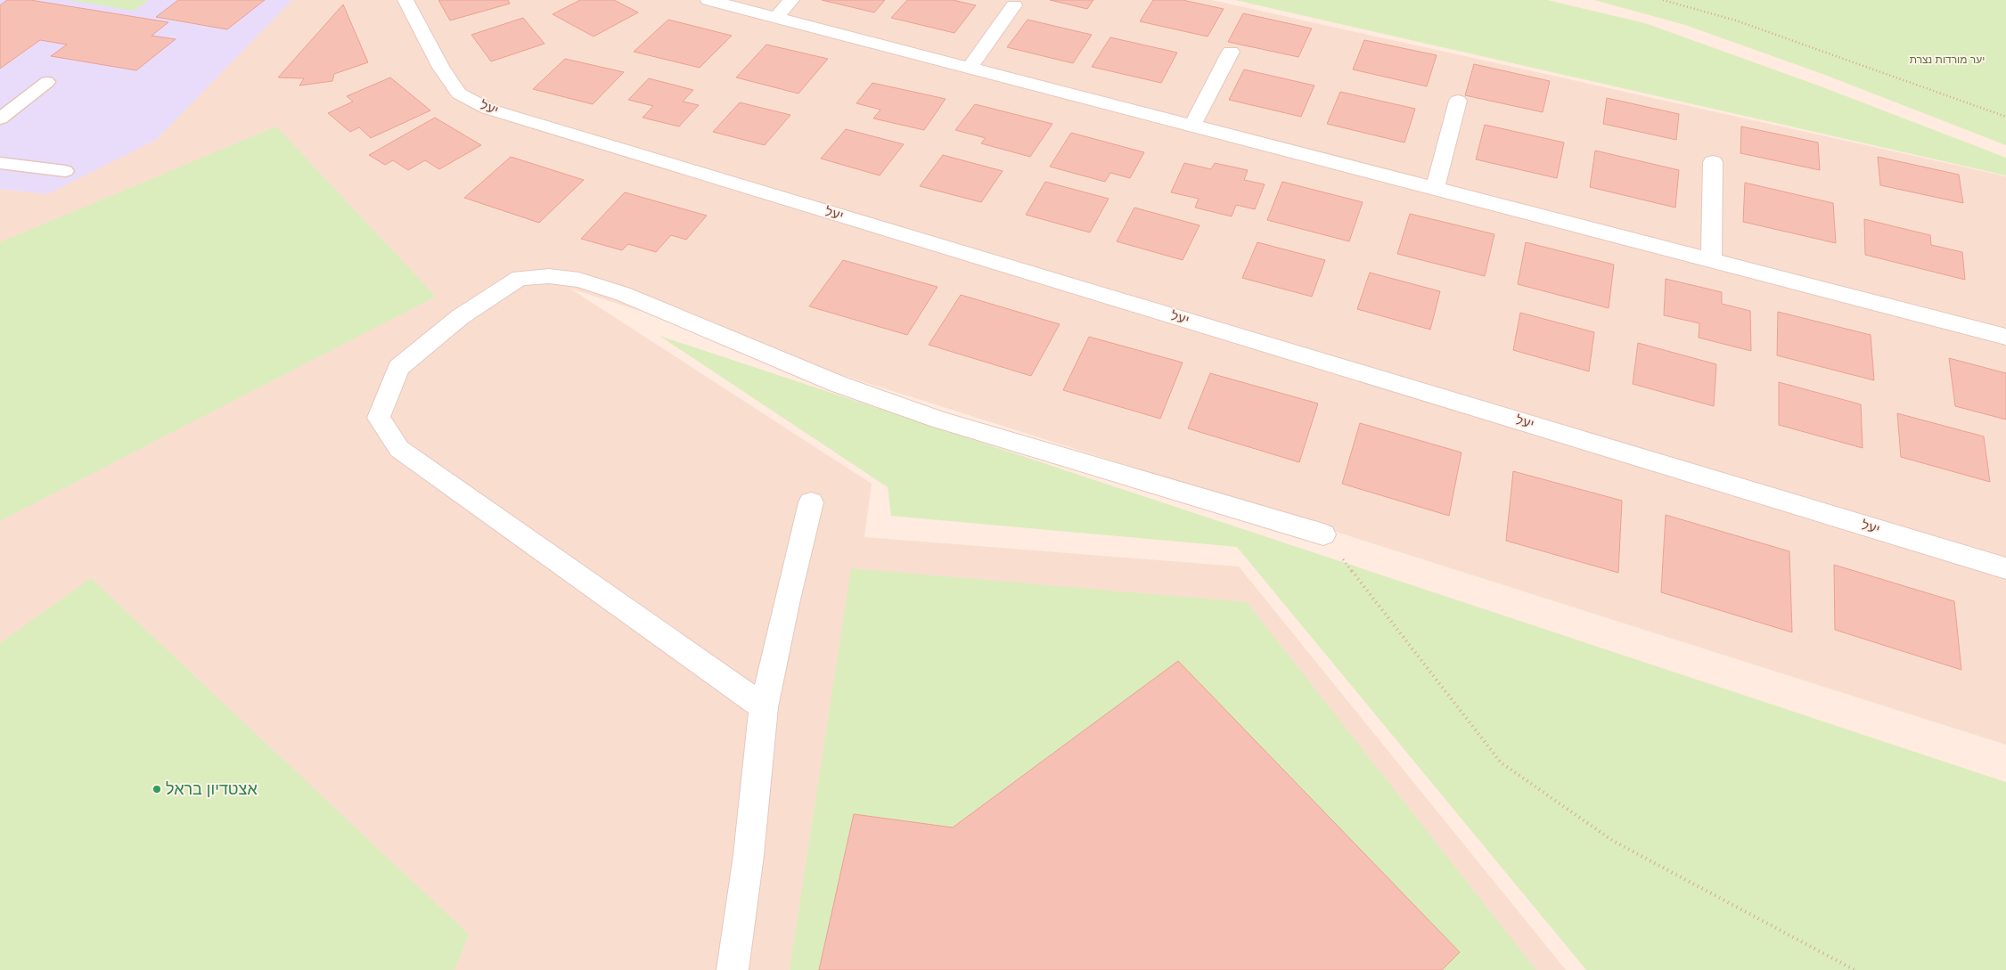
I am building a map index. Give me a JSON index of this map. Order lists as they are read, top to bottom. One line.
{"streets":{"street":["יעל"]},"parks":["יער מורדות נצרת"],"places":["אצטדיון בראל"]}
